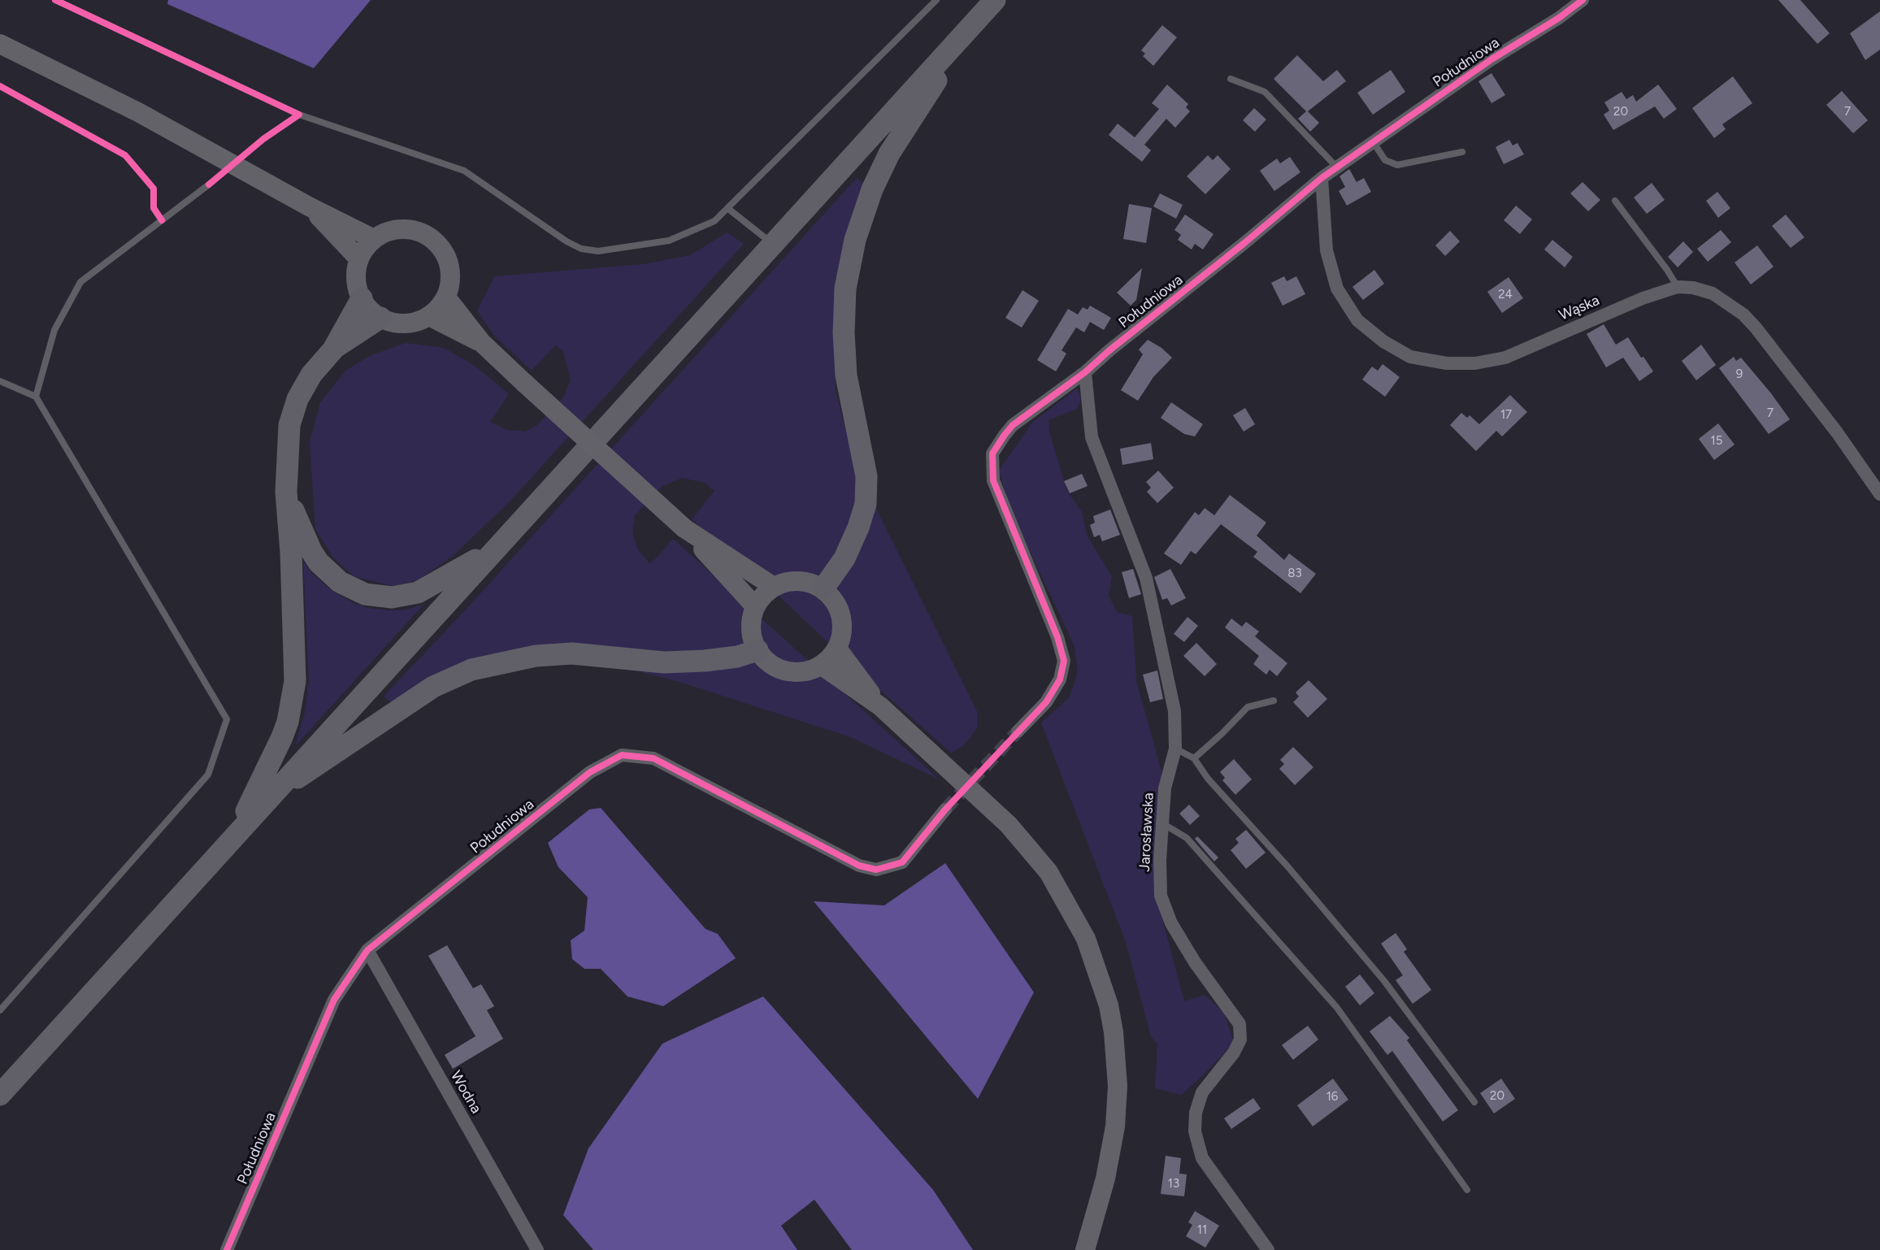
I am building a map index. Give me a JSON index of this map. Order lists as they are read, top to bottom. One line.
{"streets":{"street":["Południowa","Wąska","Jarosławska","Wodna"]},"crossings":[["Południowa","Wąska"],["Południowa","Jarosławska"],["Południowa","Wodna"]],"house_numbers":["20","7","24","9","7","17","15","83","20","16","13","11"]}
